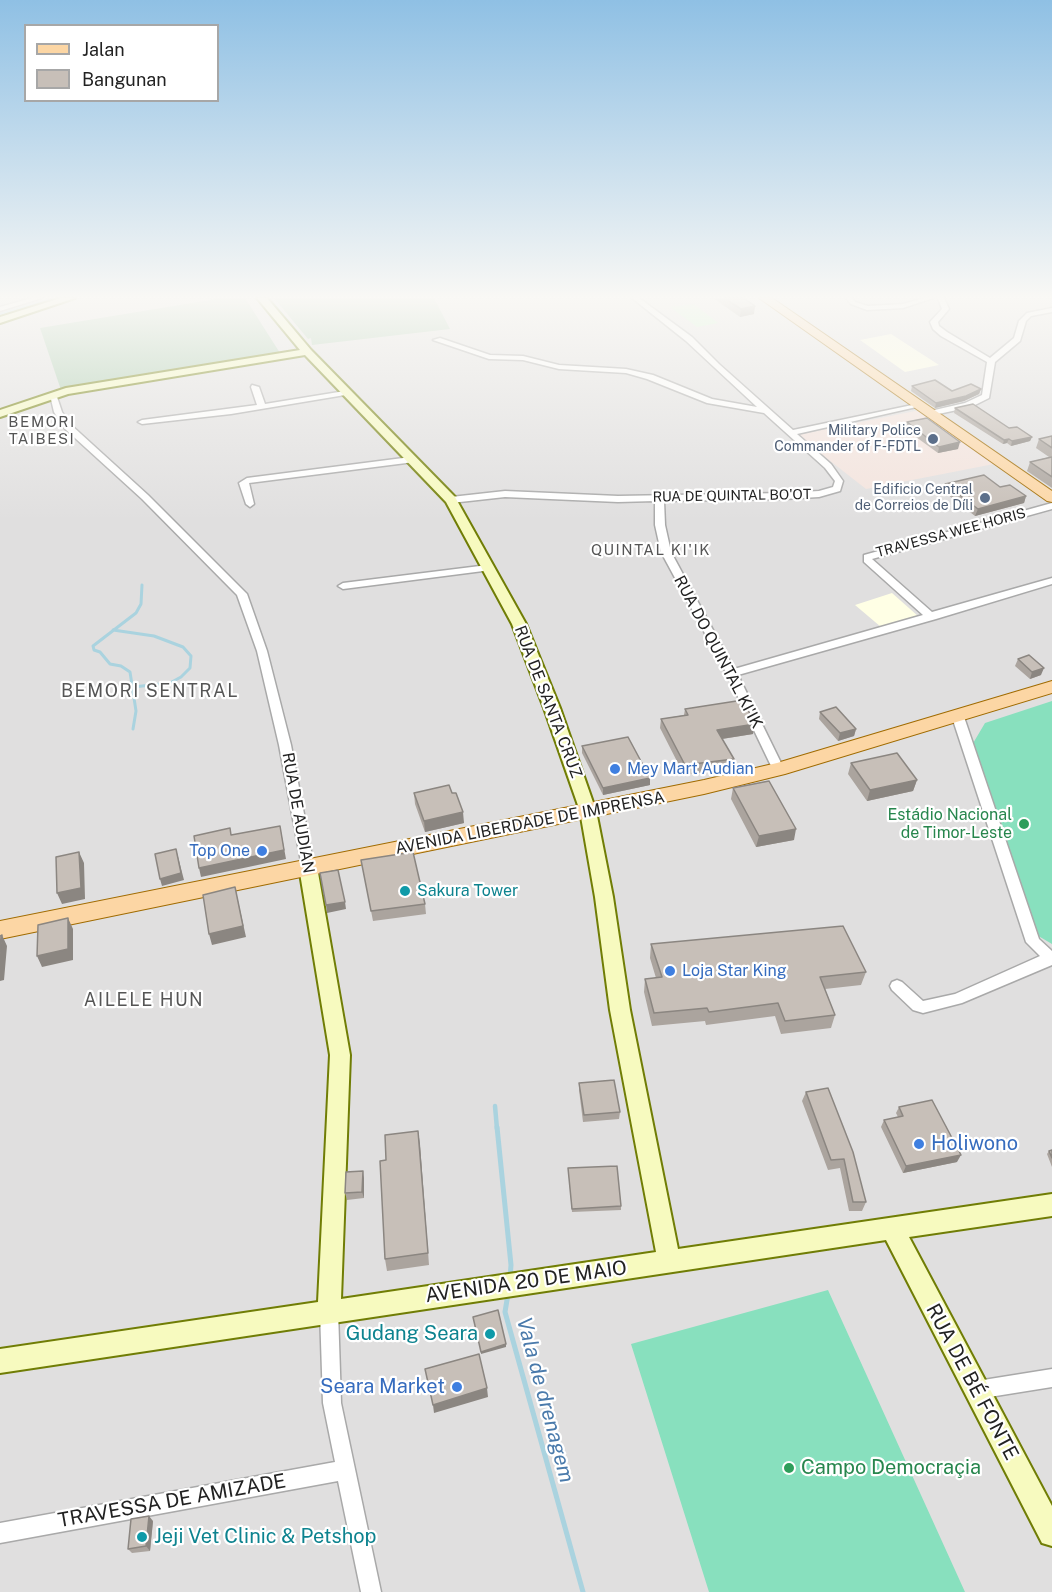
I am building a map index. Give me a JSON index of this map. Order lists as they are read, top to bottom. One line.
{"streets":{"main road":["AVENIDA LIBERDADE DE IMPRENSA"],"street":["RUA DE QUINTAL BO'OT","TRAVESSA WEE HORIS","RUA DO QUINTAL KI'IK","RUA DE SANTA CRUZ","RUA DE AUDIAN","AVENIDA 20 DE MAIO","RUA DE BÉ FONTE","TRAVESSA DE AMIZADE"]},"crossings":[["RUA DE QUINTAL BO'OT","RUA DO QUINTAL KI'IK"],["RUA DE QUINTAL BO'OT","RUA DE SANTA CRUZ"],["RUA DO QUINTAL KI'IK","AVENIDA LIBERDADE DE IMPRENSA"],["RUA DE SANTA CRUZ","AVENIDA LIBERDADE DE IMPRENSA"],["RUA DE SANTA CRUZ","AVENIDA 20 DE MAIO"],["RUA DE AUDIAN","AVENIDA LIBERDADE DE IMPRENSA"],["RUA DE AUDIAN","AVENIDA 20 DE MAIO"],["AVENIDA 20 DE MAIO","RUA DE BÉ FONTE"]],"districts":["BEMORI TAIBESI","QUINTAL KI'IK","BEMORI SENTRAL","AILELE HUN"],"water":["Vala de drenagem"],"places":["Military Police Commander of F-FDTL","Edificio Central de Correios de Díli","Mey Mart Audian","Estádio Nacional de Timor-Leste","Top One","Sakura Tower","Loja Star King","Holiwono","Gudang Seara","Seara Market","Campo Democraçia","Jeji Vet Clinic & Petshop"],"legend":["Jalan","Bangunan"]}
